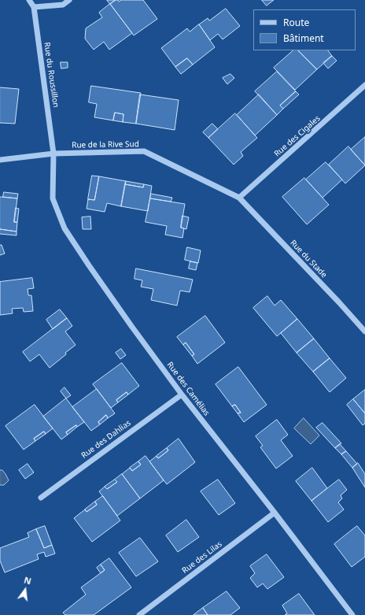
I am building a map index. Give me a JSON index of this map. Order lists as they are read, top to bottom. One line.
{"streets":{"street":["Rue du Roussillon","Rue des Cigales","Rue de la Rive Sud","Rue du Stade","Rue des Camélias","Rue des Dahlias","Rue des Lilas"]},"crossings":[["Rue du Roussillon","Rue de la Rive Sud"],["Rue du Roussillon","Rue des Camélias"],["Rue des Cigales","Rue de la Rive Sud"],["Rue des Cigales","Rue du Stade"],["Rue de la Rive Sud","Rue du Stade"],["Rue de la Rive Sud","Rue des Camélias"],["Rue des Camélias","Rue des Dahlias"],["Rue des Camélias","Rue des Lilas"]],"legend":["Route","Bâtiment"],"north":"top"}
